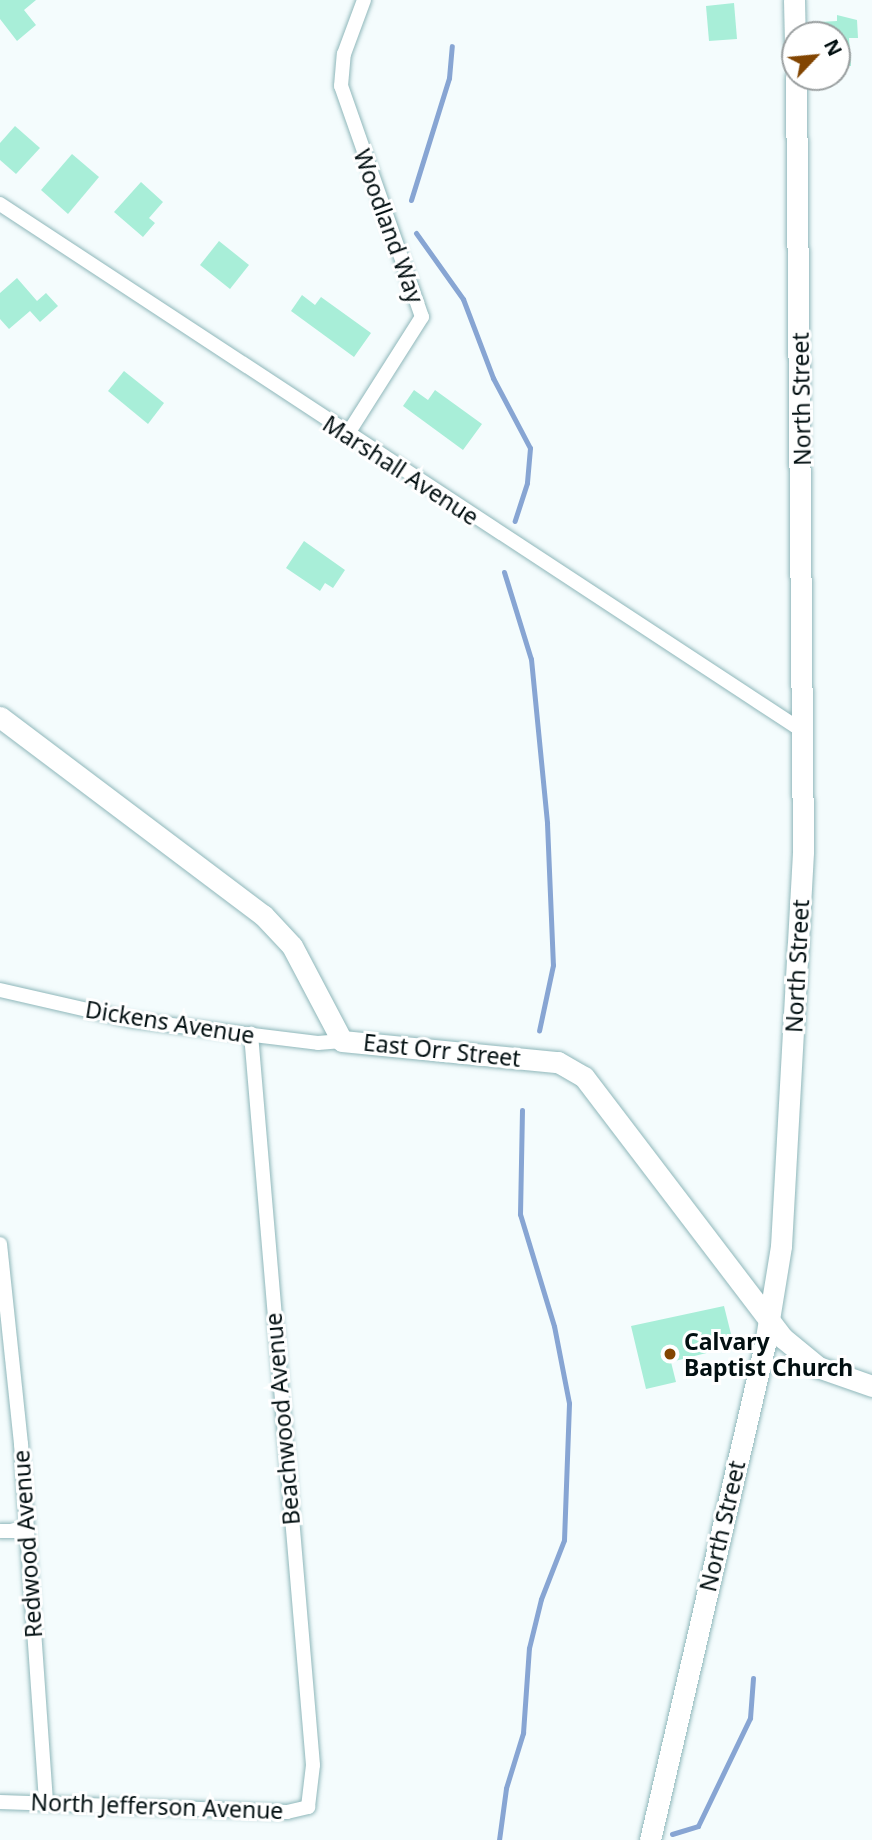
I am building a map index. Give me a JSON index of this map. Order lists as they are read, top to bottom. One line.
{"streets":{"street":["Woodland Way","North Street","Marshall Avenue","Dickens Avenue","East Orr Street","Beachwood Avenue","Redwood Avenue","North Jefferson Avenue"]},"crossings":[["Woodland Way","Marshall Avenue"],["North Street","Marshall Avenue"],["North Street","East Orr Street"],["Dickens Avenue","East Orr Street"],["Dickens Avenue","Beachwood Avenue"],["Beachwood Avenue","North Jefferson Avenue"],["Redwood Avenue","North Jefferson Avenue"]],"places":["Calvary Baptist Church"],"north":"top right"}
